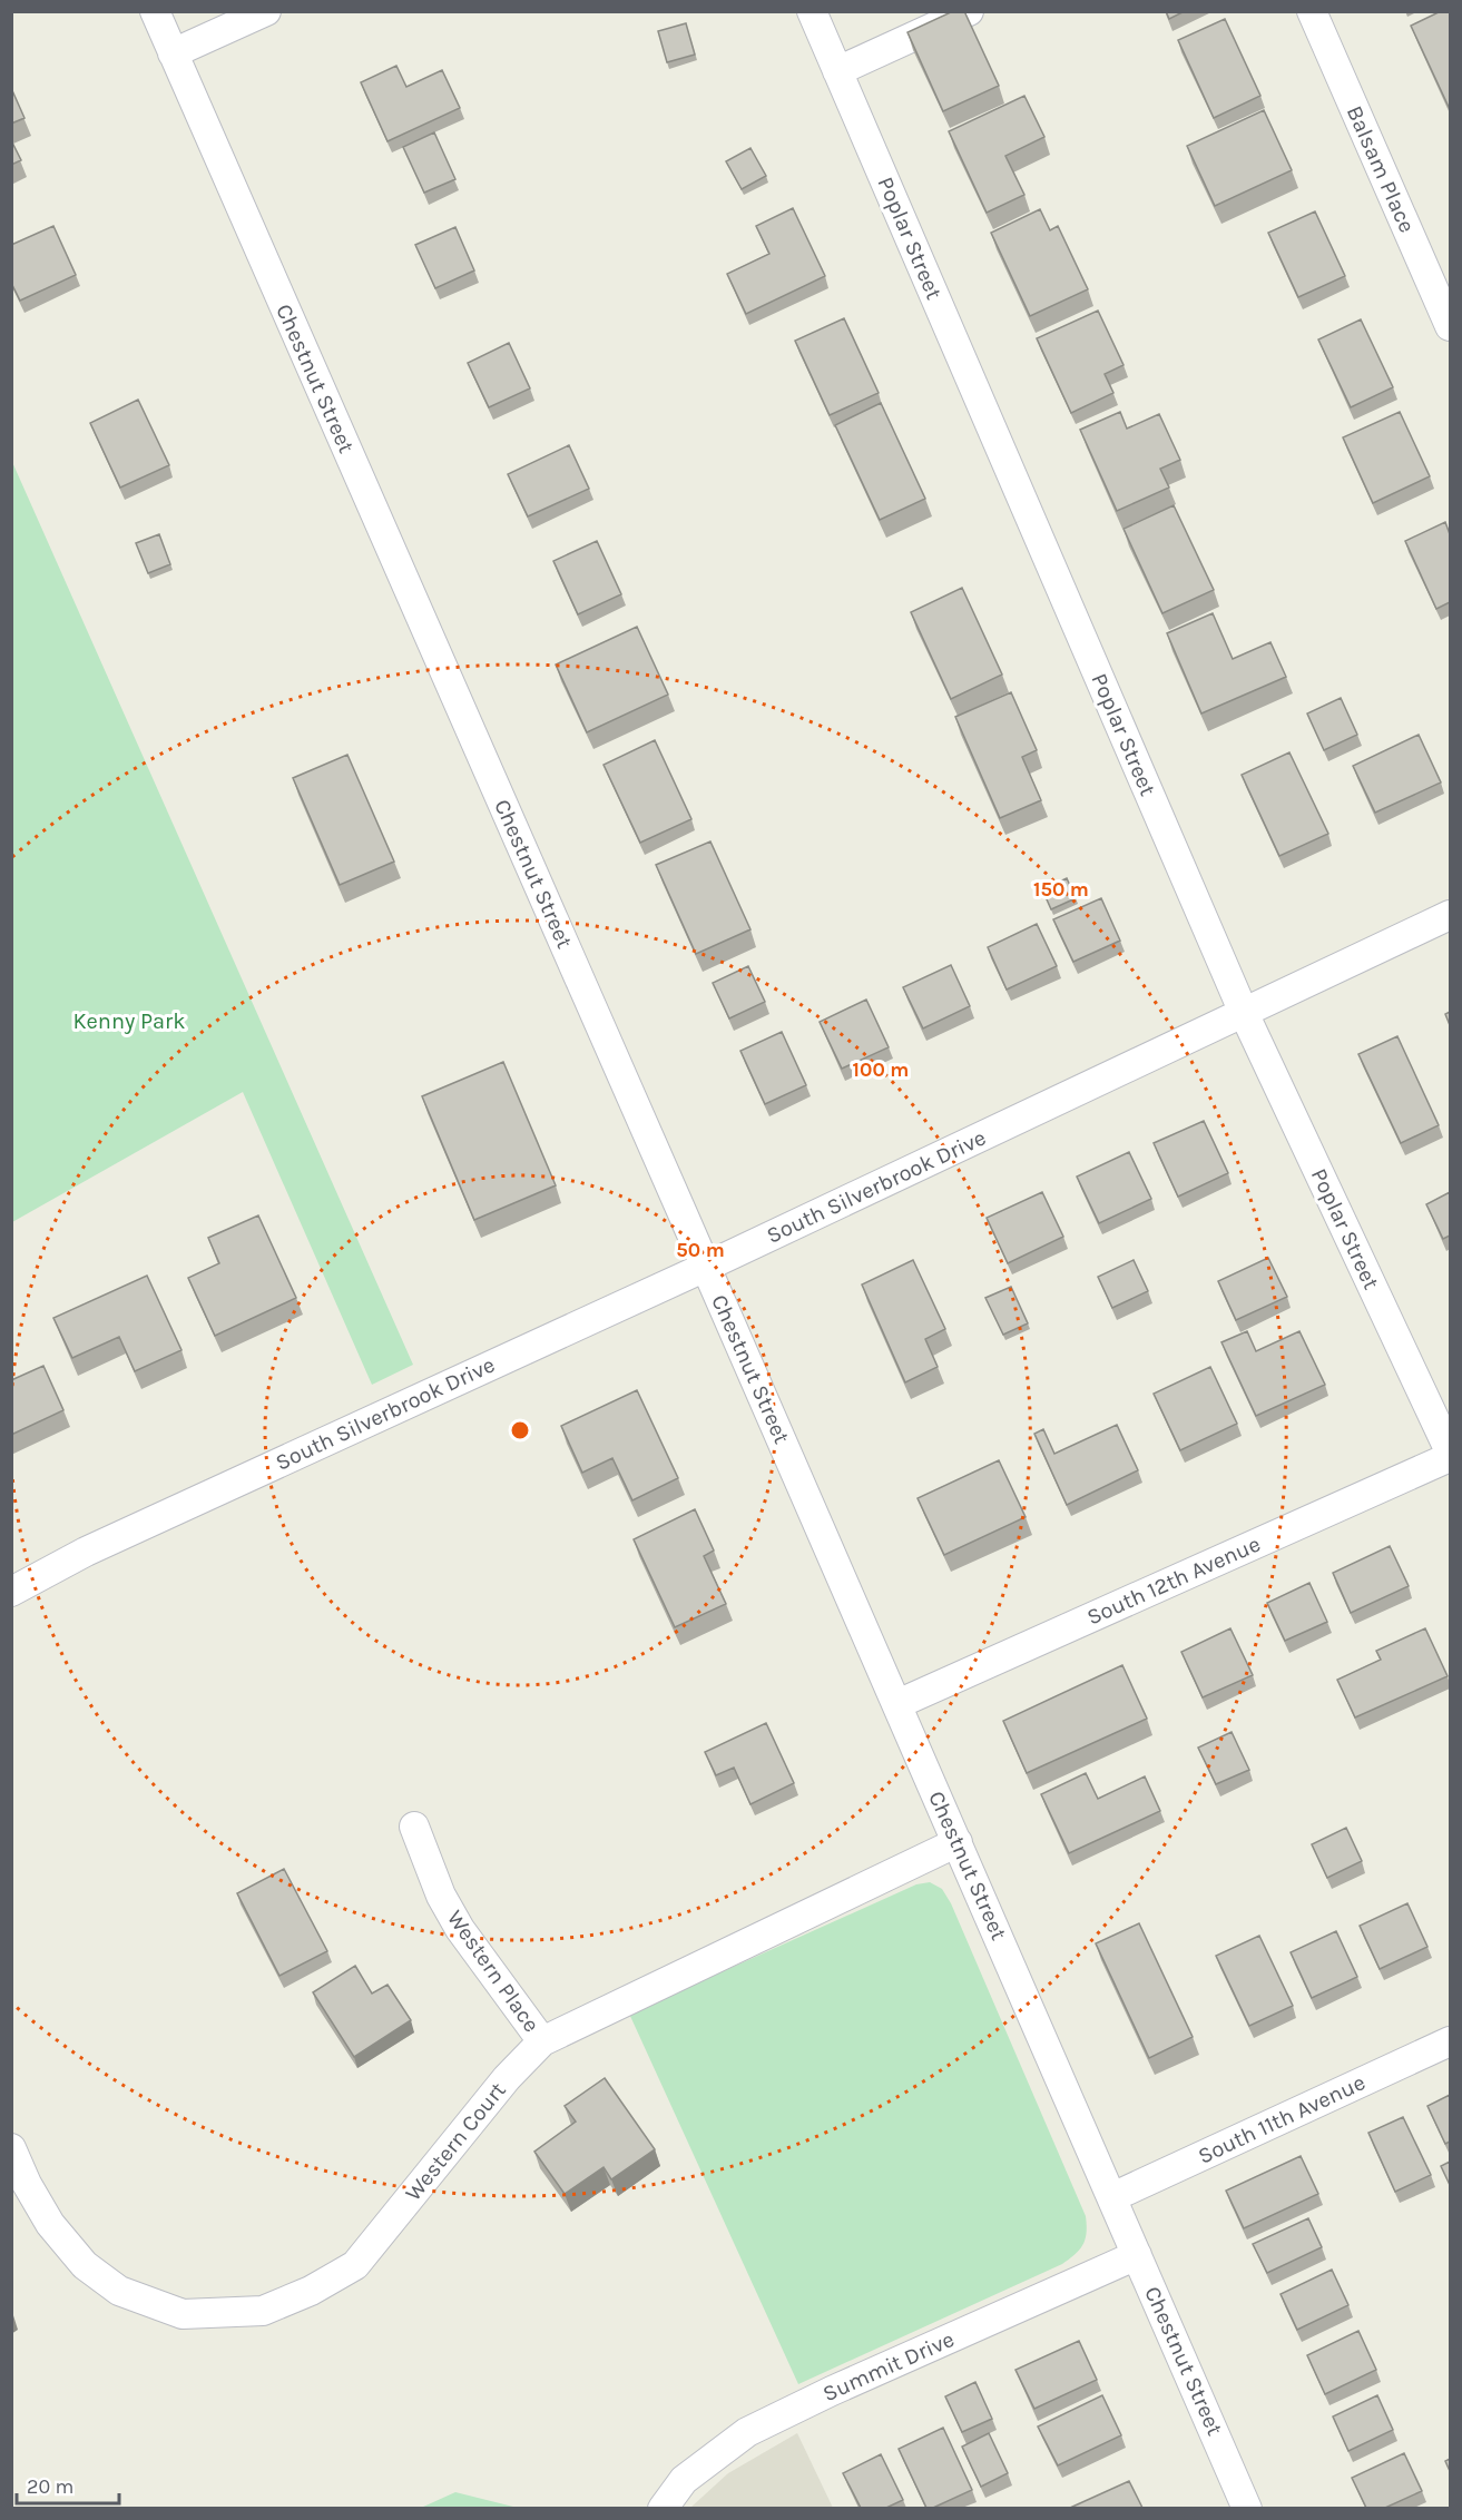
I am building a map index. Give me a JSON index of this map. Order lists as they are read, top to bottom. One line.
{"streets":{"street":["Balsam Place","Poplar Street","Chestnut Street","South Silverbrook Drive","South 12th Avenue","Western Place","South 11th Avenue","Western Court","Summit Drive"]},"crossings":[["Poplar Street","South Silverbrook Drive"],["Poplar Street","South 12th Avenue"],["Chestnut Street","South Silverbrook Drive"],["Chestnut Street","South 12th Avenue"],["Chestnut Street","South 11th Avenue"],["Chestnut Street","Western Court"],["Chestnut Street","Summit Drive"],["Western Place","Western Court"]],"parks":["Kenny Park"],"scale_bar":"20 m","rings":["150 m","100 m","50 m"]}
